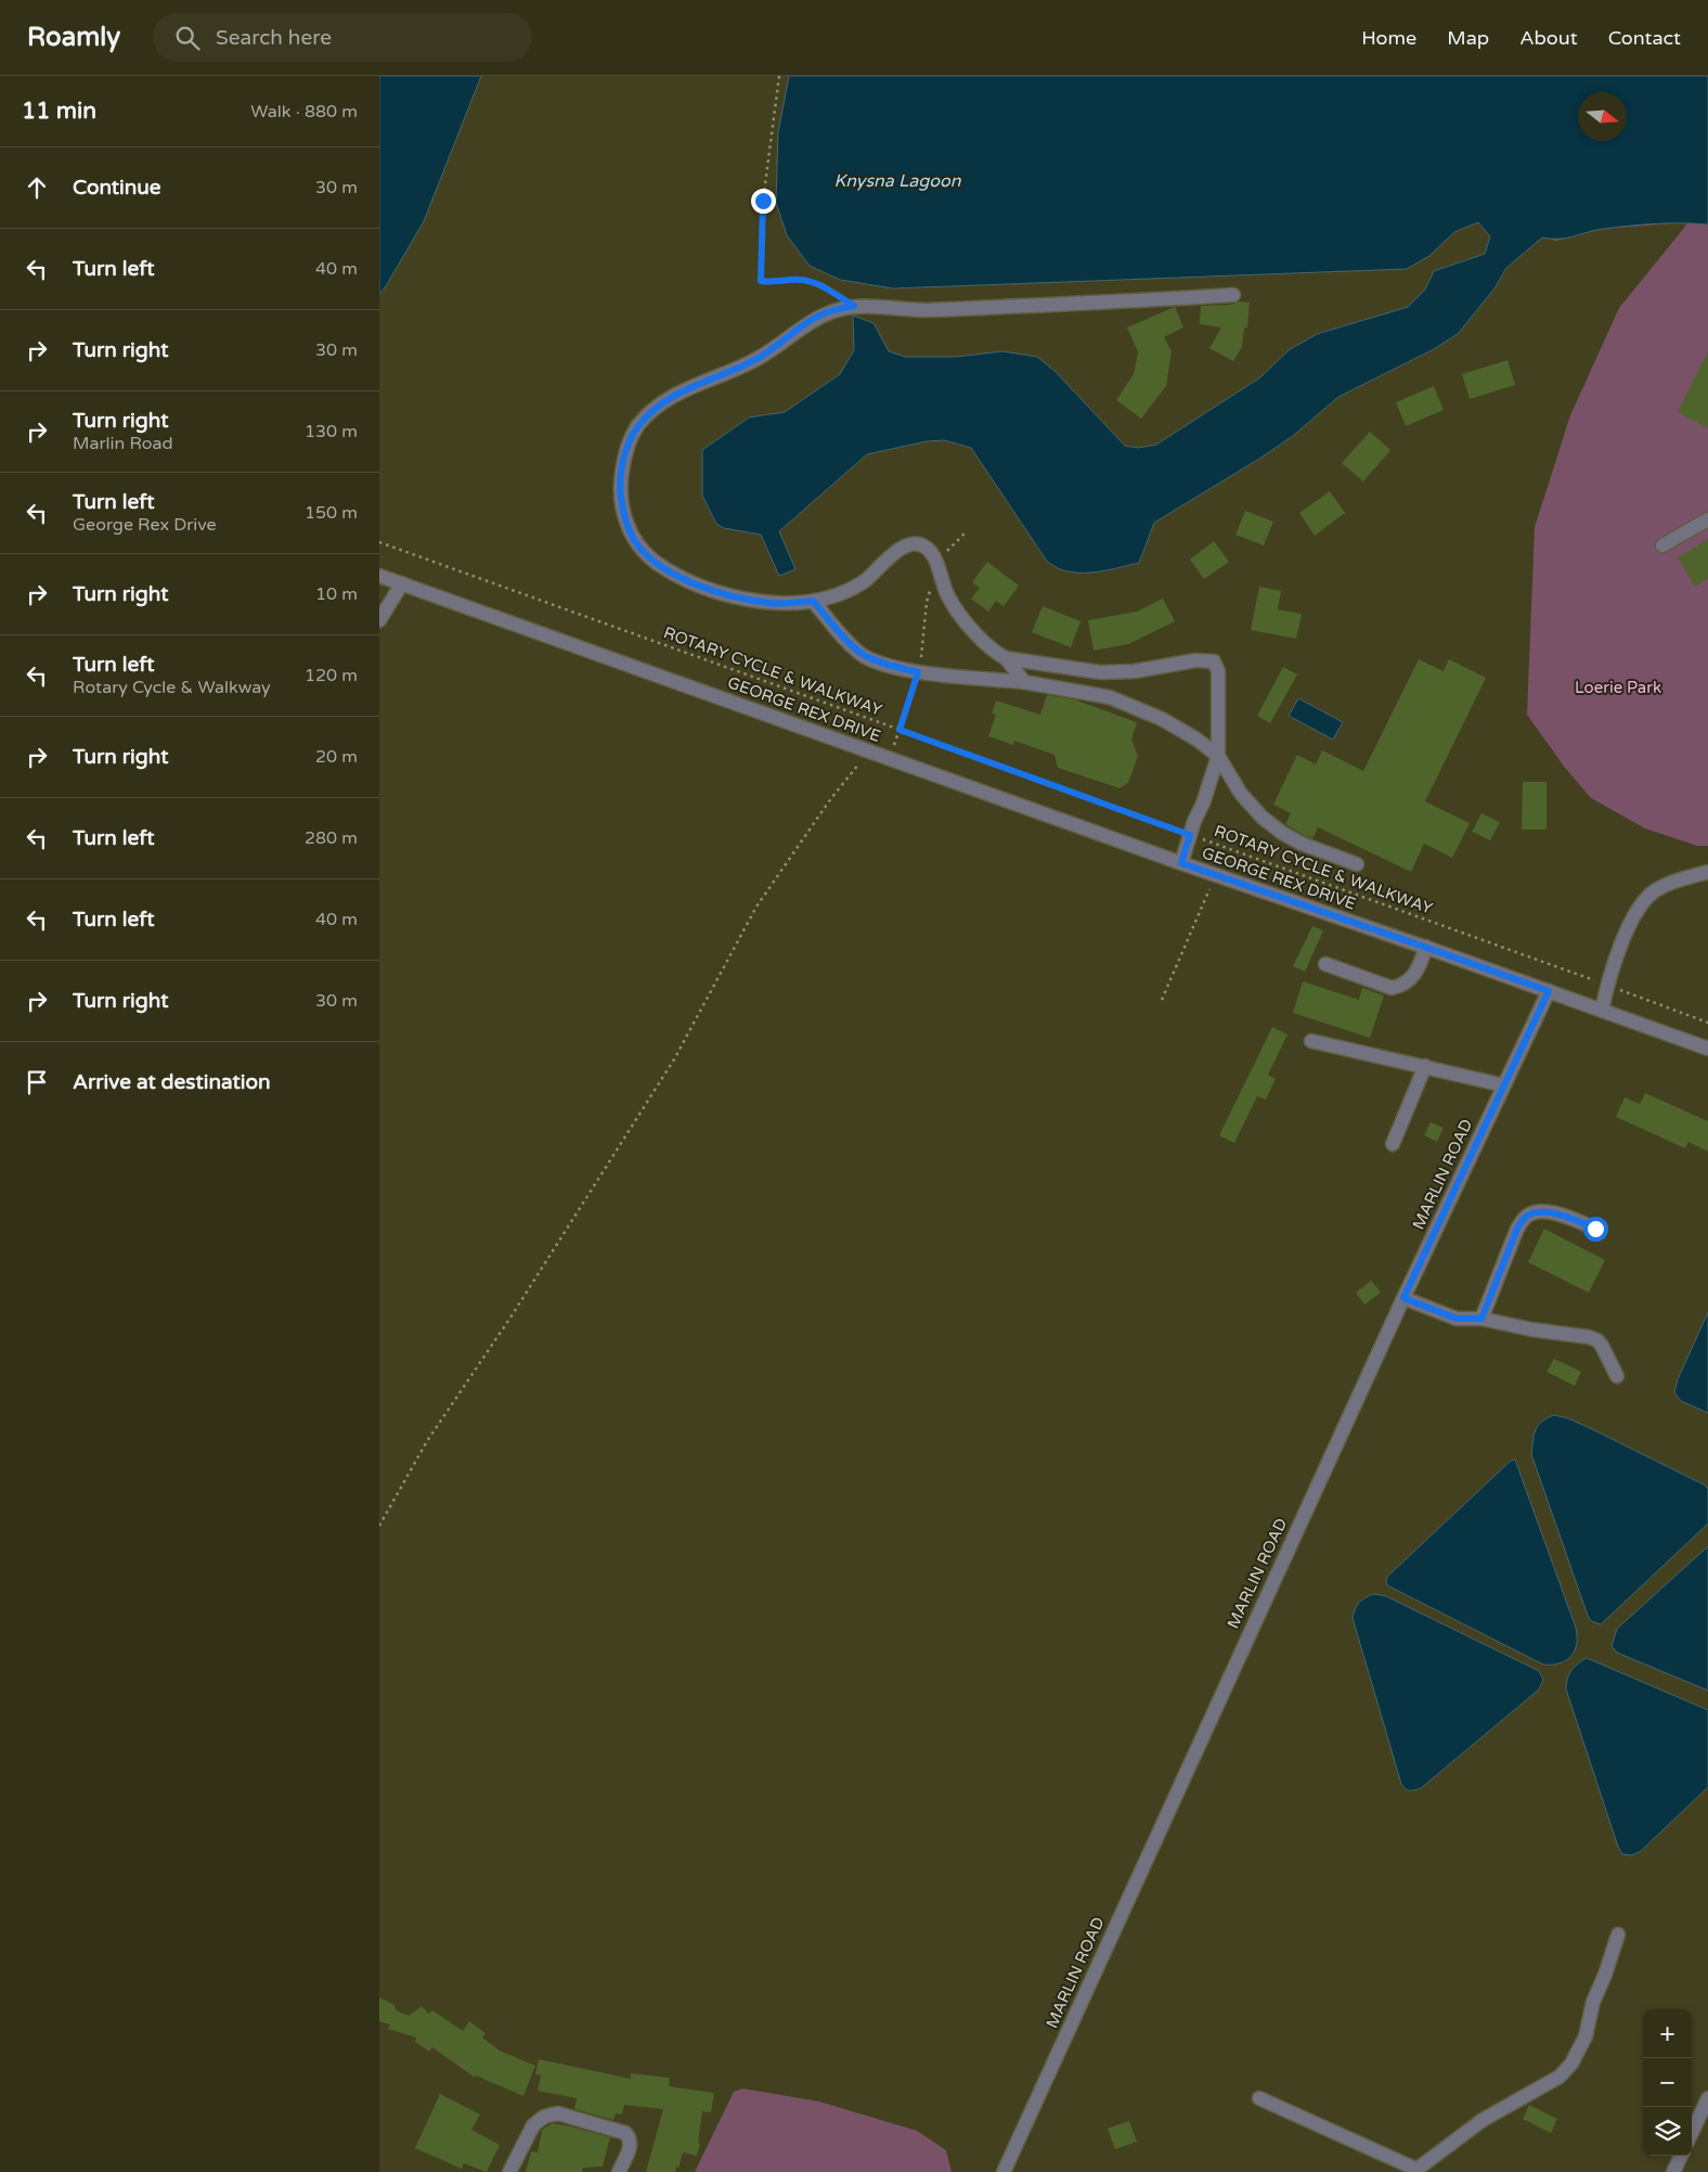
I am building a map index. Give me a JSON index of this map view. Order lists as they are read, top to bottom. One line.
{"streets":{"street":["GEORGE REX DRIVE","MARLIN ROAD"],"path":["ROTARY CYCLE & WALKWAY"]},"crossings":[["GEORGE REX DRIVE","MARLIN ROAD"]],"water":["Knysna Lagoon"],"parks":["Loerie Park"],"north":"right","page":{"header":"Roamly","search":"Search here","nav":["Home","Map","About","Contact"],"heading":["11 min","Walk · 880 m"],"list":[["Continue","30 m"],["Turn left","40 m"],["Turn right","30 m"],["Turn right","Marlin Road","130 m"],["Turn left","George Rex Drive","150 m"],["Turn right","10 m"],["Turn left","Rotary Cycle & Walkway","120 m"],["Turn right","20 m"],["Turn left","280 m"],["Turn left","40 m"],["Turn right","30 m"],"Arrive at destination"],"map_buttons":["+","−"]}}
